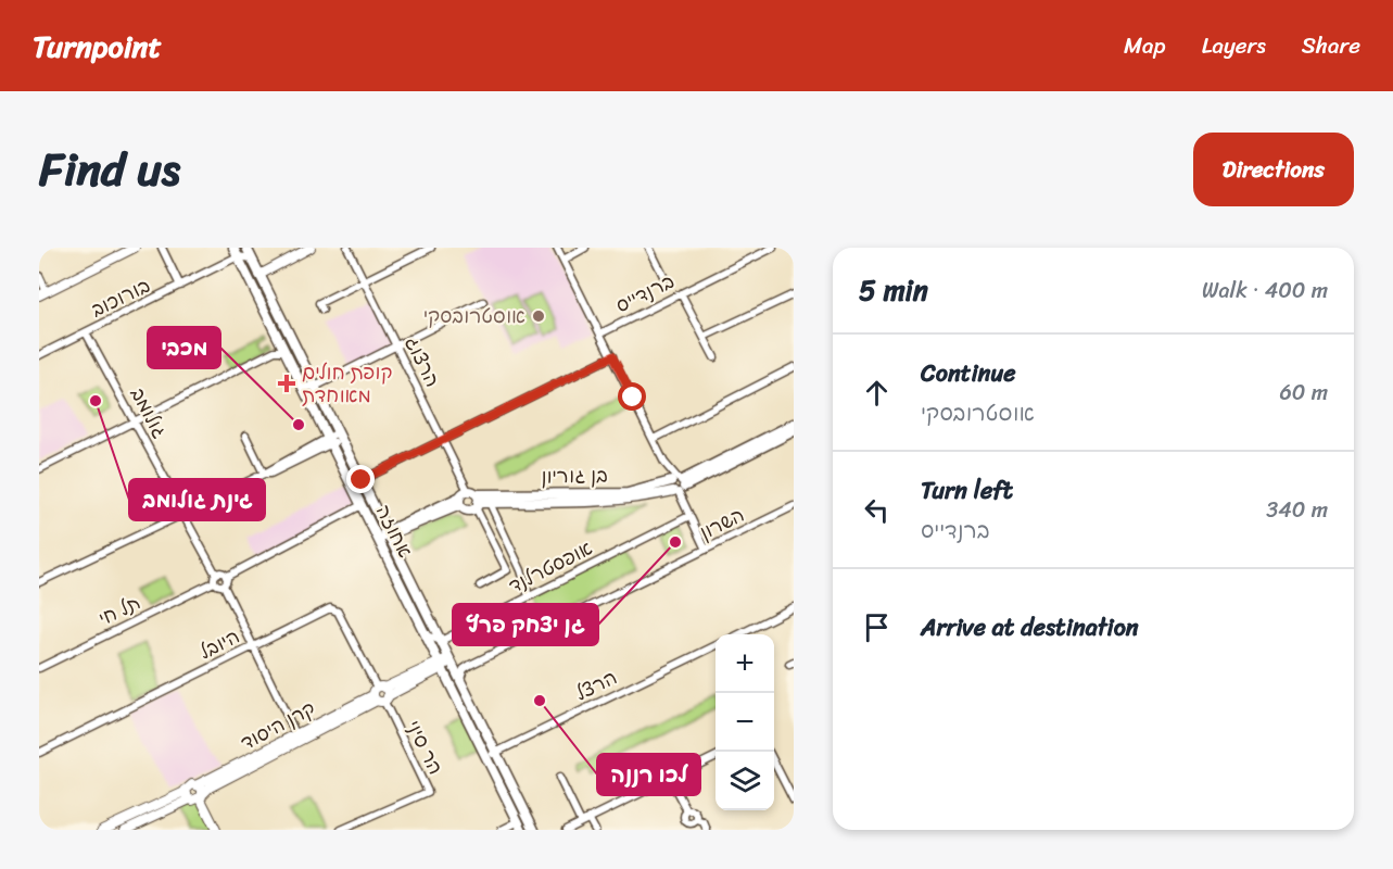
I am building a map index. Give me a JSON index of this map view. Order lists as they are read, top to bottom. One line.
{"streets":{"main road":["בן גוריון","אחוזה"],"street":["ברנדייס","בורוכוב","הרצוג","גולומב","השרון","אופסטרלנד","תל חי","היובל","הרצל","קרן היסוד","הר סיני"]},"crossings":[["בורוכוב","גולומב"],["בורוכוב","אחוזה"],["הרצוג","בן גוריון"],["גולומב","תל חי"],["בן גוריון","אחוזה"],["השרון","אחוזה"],["אחוזה","אופסטרלנד"],["אחוזה","הרצל"],["אחוזה","קרן היסוד"],["היובל","קרן היסוד"],["היובל","הר סיני"],["קרן היסוד","הר סיני"]],"places":{"other":["אוסטרובסקי","גינת גולומב","מכבי","גן יצחק פרץ","לכו רננה"],"health":["קופת חולים מאוחדת"]},"page":{"header":"Turnpoint","nav":["Map","Layers","Share"],"title":"Find us","buttons":"Directions","heading":["5 min","Walk · 400 m"],"list":[["Continue","אוסטרובסקי","60 m"],["Turn left","ברנדייס","340 m"],"Arrive at destination"],"map_buttons":["+","−"]}}
